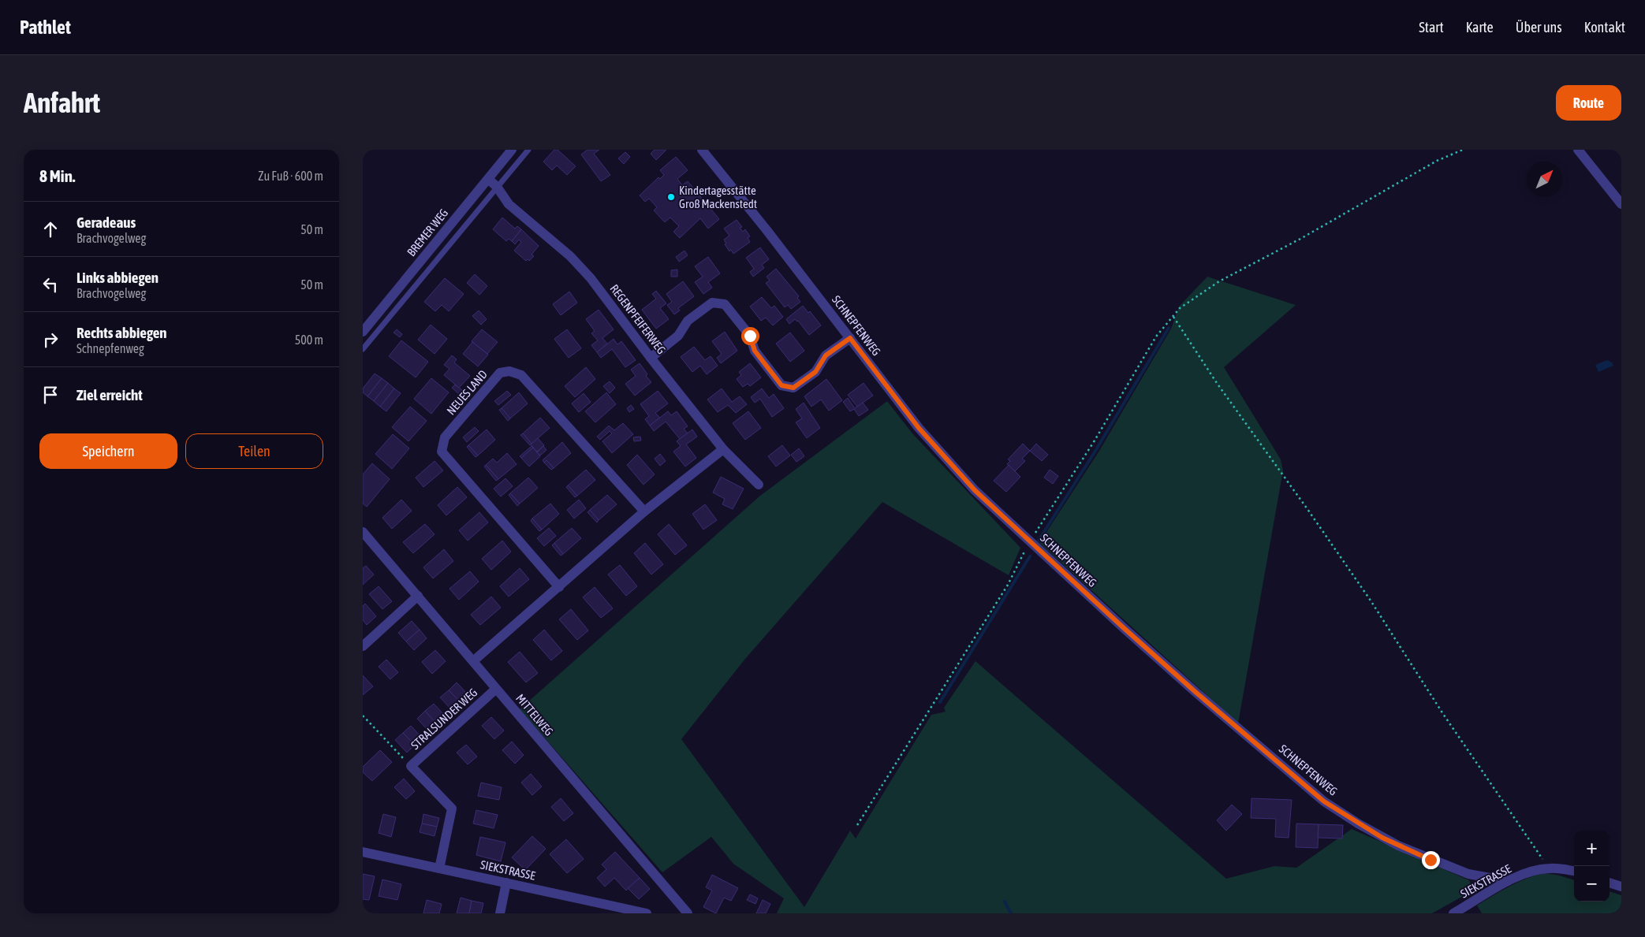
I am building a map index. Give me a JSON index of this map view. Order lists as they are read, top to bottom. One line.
{"streets":{"street":["BREMER WEG","REGENPFEIFERWEG","SCHNEPFENWEG","NEUES LAND","MITTELWEG","STRALSUNDER WEG","SIEKSTRASSE"]},"crossings":[["BREMER WEG","REGENPFEIFERWEG"],["SCHNEPFENWEG","SIEKSTRASSE"],["MITTELWEG","STRALSUNDER WEG"],["STRALSUNDER WEG","SIEKSTRASSE"]],"places":["Kindertagesstätte Groß Mackenstedt"],"north":"top right","page":{"header":"Pathlet","nav":["Start","Karte","Über uns","Kontakt"],"buttons":["Route",["Speichern","Teilen"]],"title":"Anfahrt","heading":["8 Min.","Zu Fuß · 600 m"],"list":[["Geradeaus","Brachvogelweg","50 m"],["Links abbiegen","Brachvogelweg","50 m"],["Rechts abbiegen","Schnepfenweg","500 m"],"Ziel erreicht"],"map_buttons":["+","−"]}}
